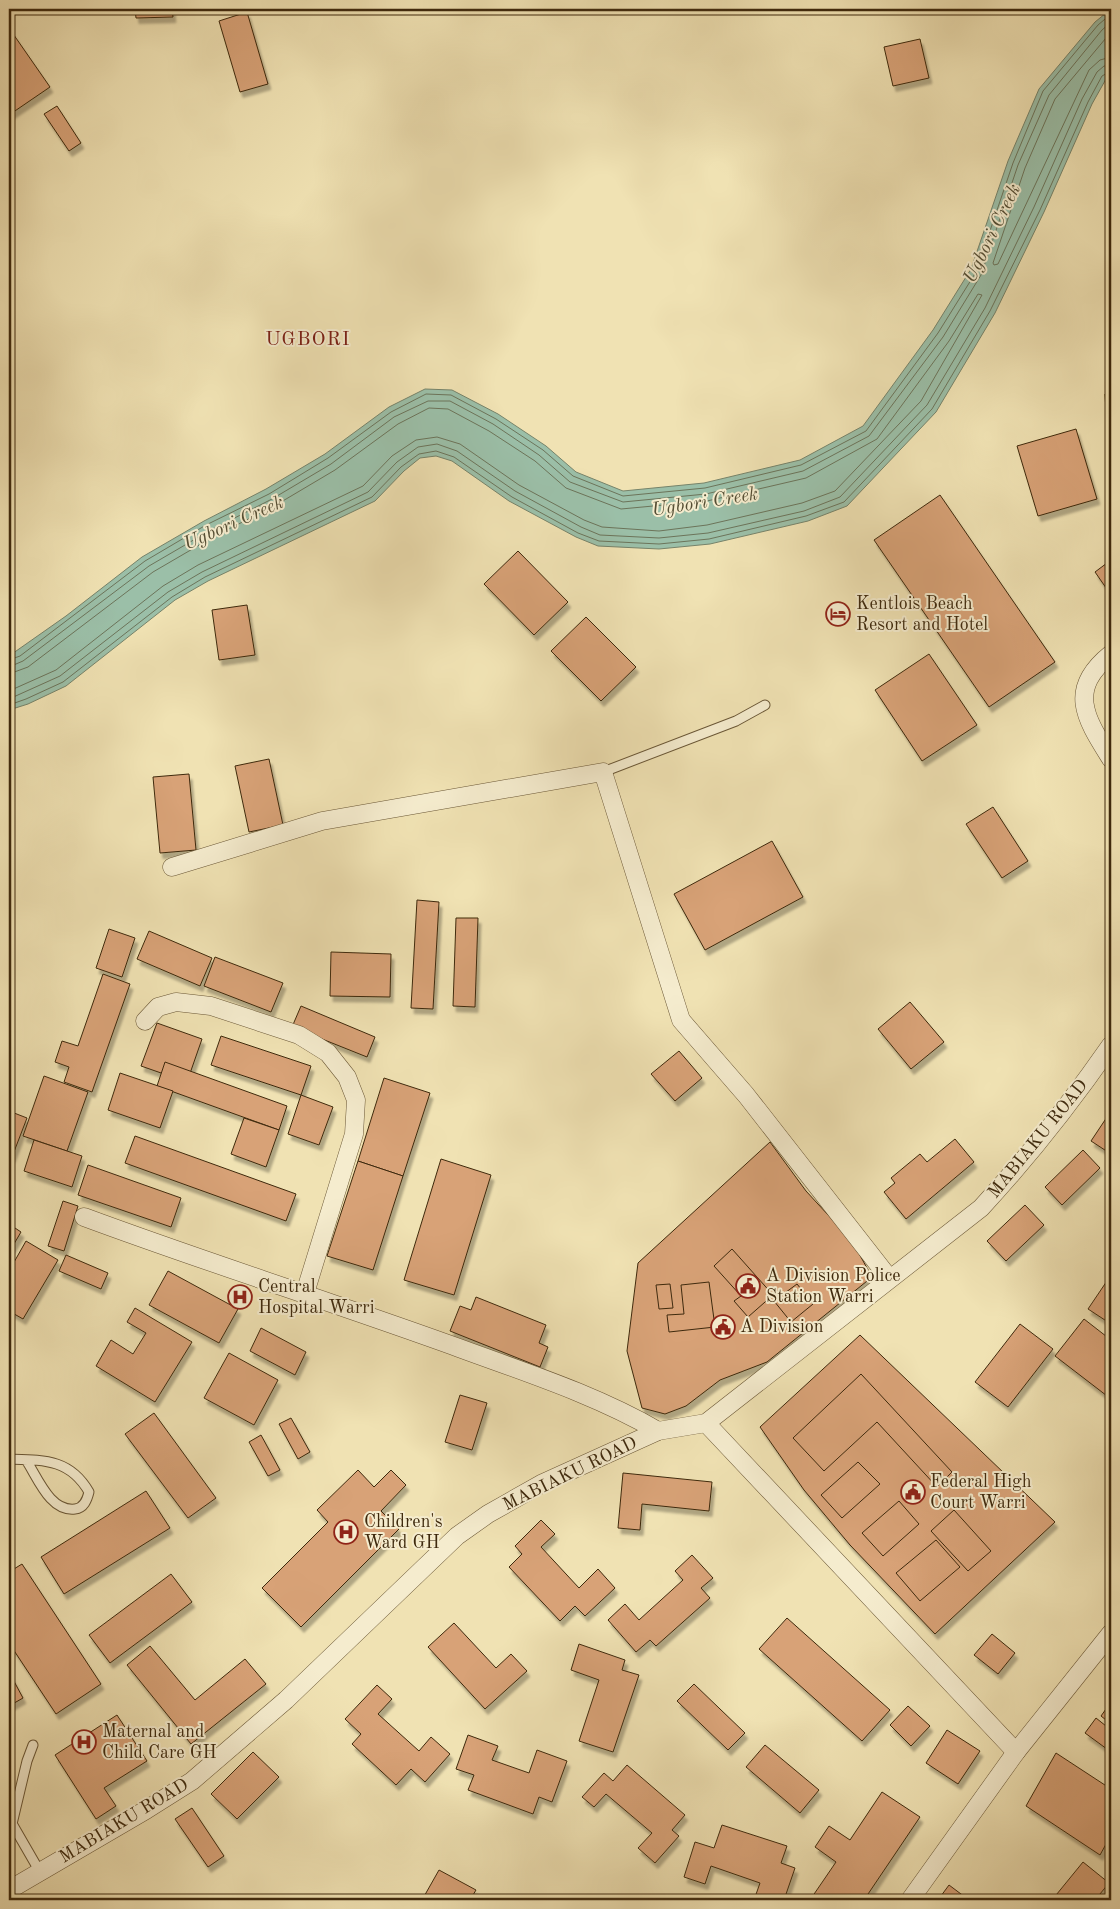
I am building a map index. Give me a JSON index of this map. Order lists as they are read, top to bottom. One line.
{"streets":{"street":["MABIAKU ROAD"]},"districts":["UGBORI"],"water":["Ugbori Creek"],"places":{"hotel":["Kentlois Beach Resort and Hotel"],"public building":["A Division Police Station Warri","A Division","Federal High Court Warri"],"hospital":["Central Hospital Warri","Children's Ward GH","Maternal and Child Care GH"]}}
